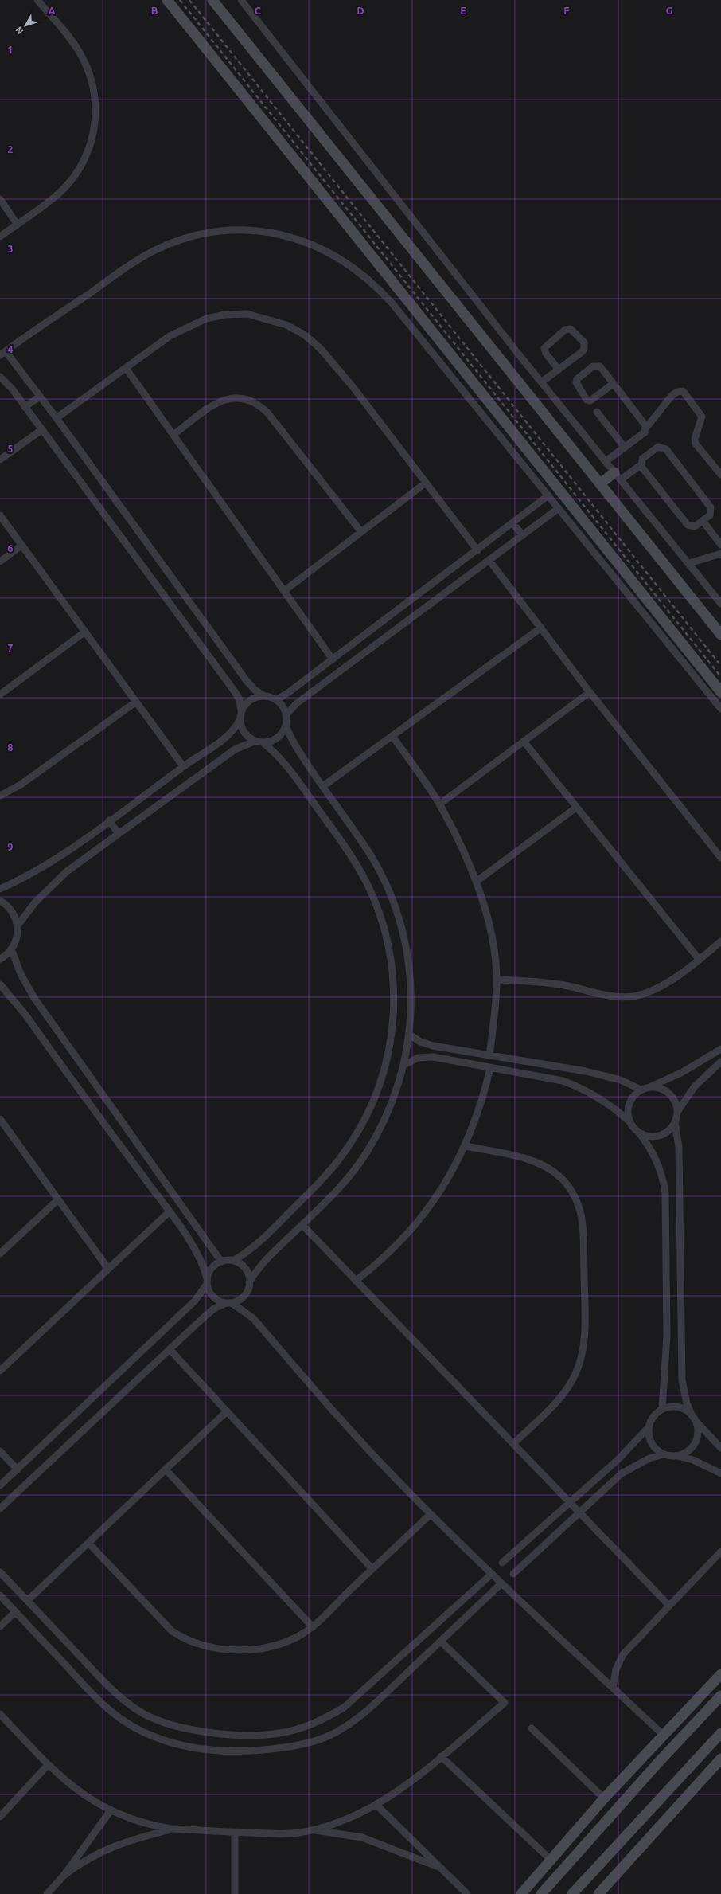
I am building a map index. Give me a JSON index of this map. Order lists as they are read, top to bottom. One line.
{"north":"bottom left","grid":{"columns":["A","B","C","D","E","F","G"],"rows":["1","2","3","4","5","6","7","8","9"]}}
